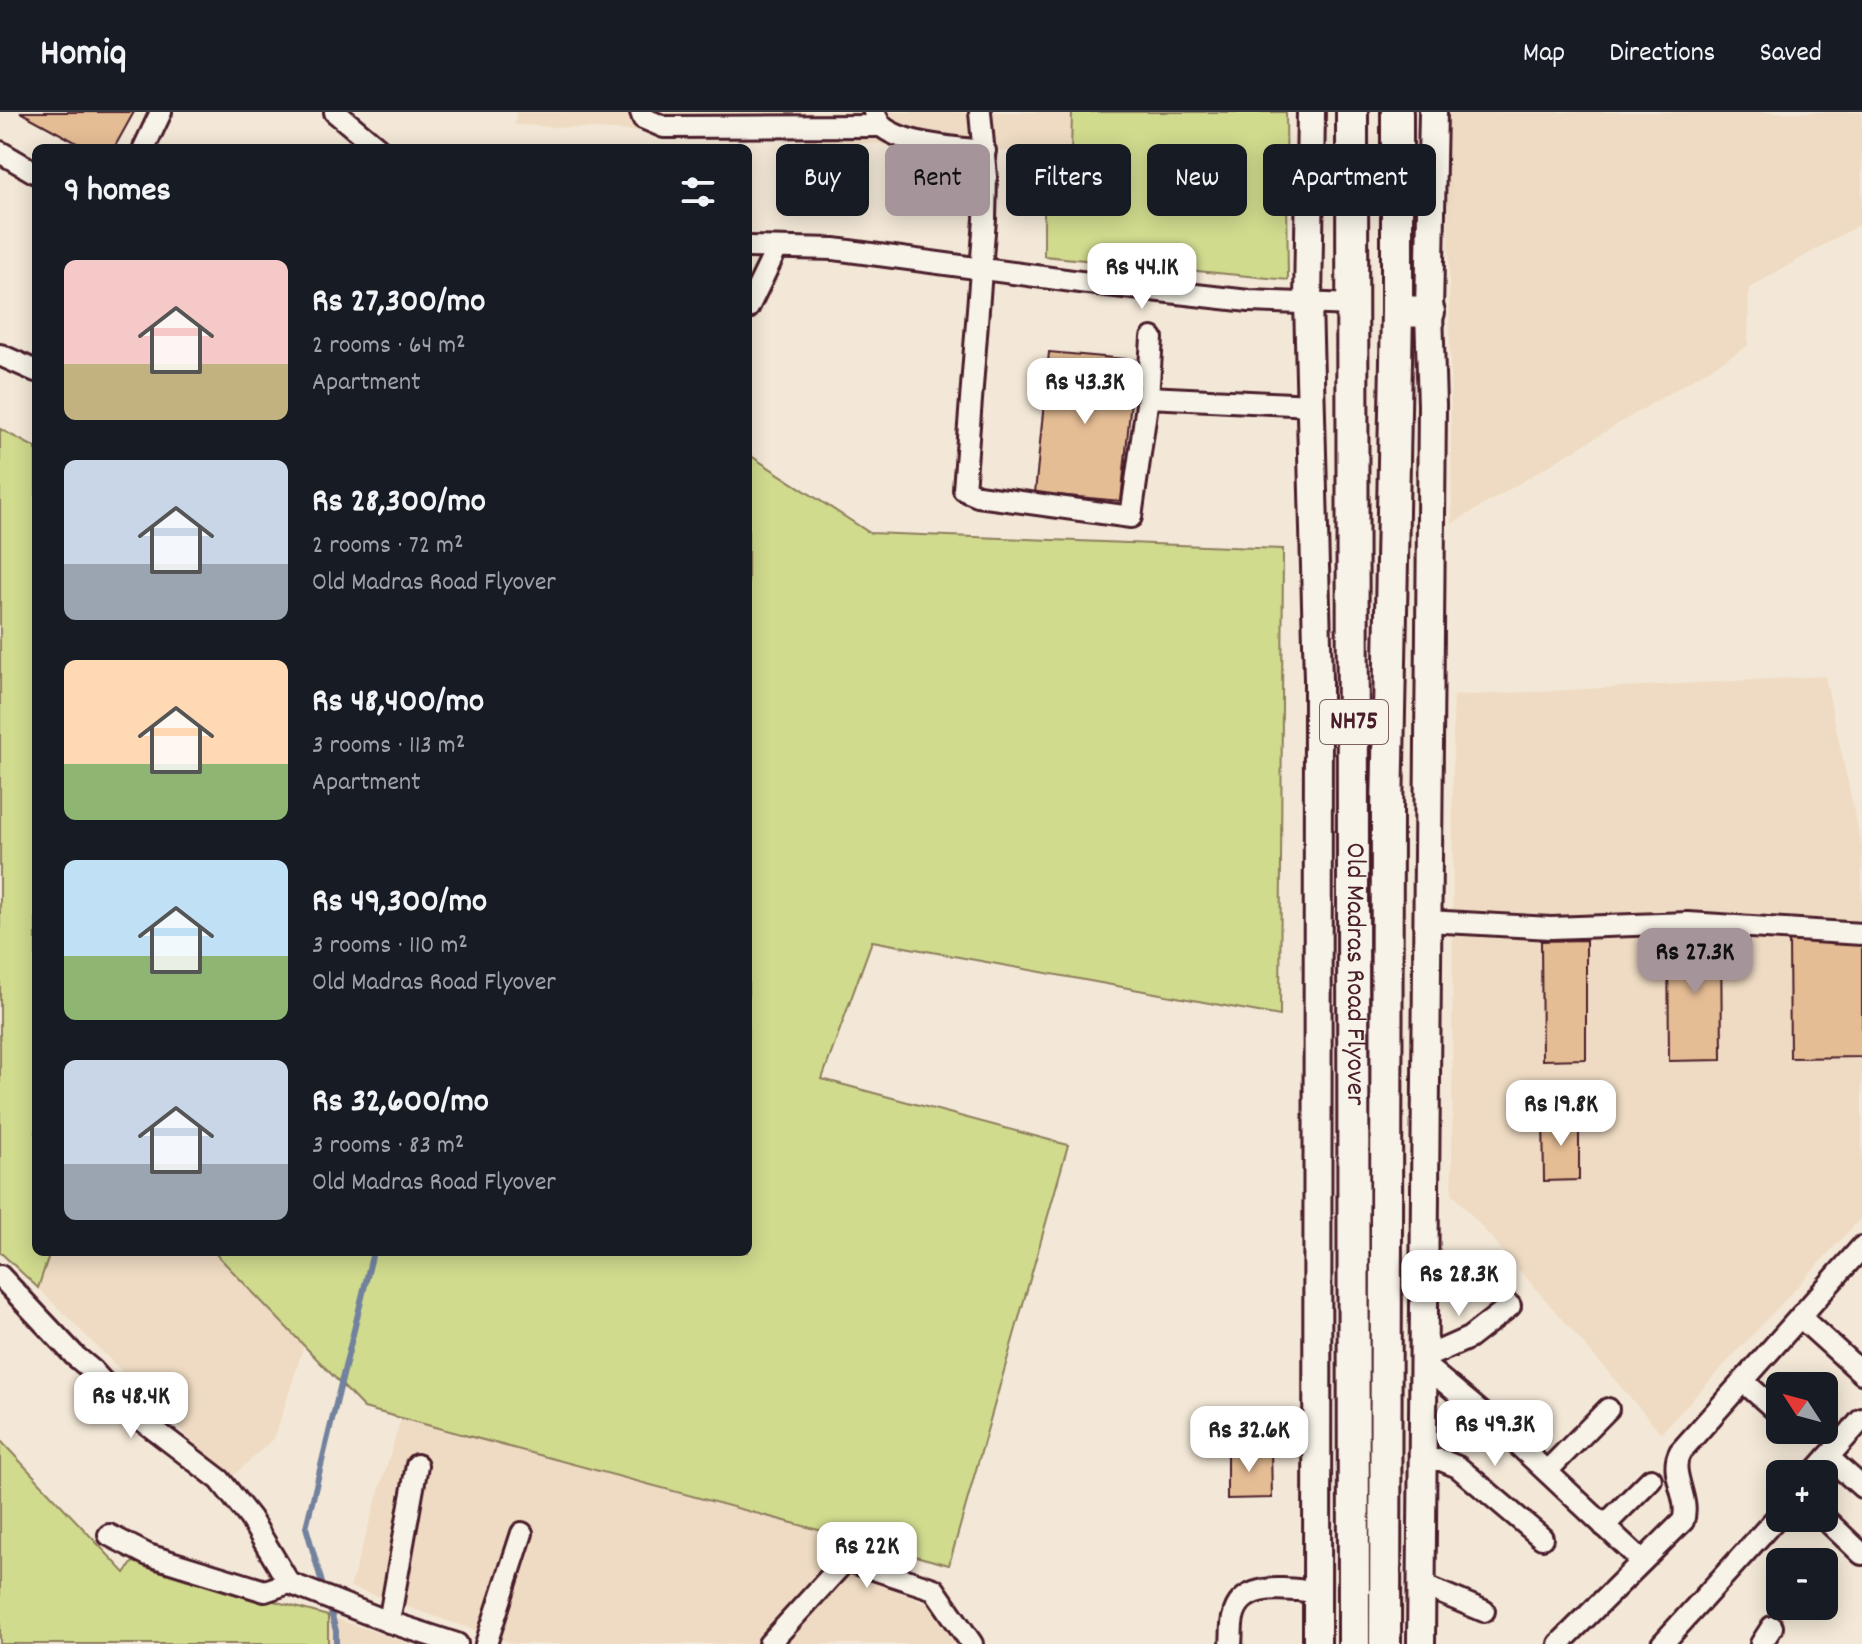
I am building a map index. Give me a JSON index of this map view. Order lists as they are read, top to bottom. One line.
{"streets":{"highway":["NH75","Old Madras Road Flyover"]},"crossings":[["NH75","Old Madras Road Flyover"]],"north":"top left","page":{"header":"Homiq","nav":["Map","Directions","Saved"],"chip":["Buy","Rent","Filters","New","Apartment"],"heading":"9 homes","list":[{"name":"Rs 27,300/mo","note":"2 rooms · 64 m² · Apartment"},{"name":"Rs 28,300/mo","note":"2 rooms · 72 m² · Old Madras Road Flyover"},{"name":"Rs 48,400/mo","note":"3 rooms · 113 m² · Apartment"},{"name":"Rs 49,300/mo","note":"3 rooms · 110 m² · Old Madras Road Flyover"},{"name":"Rs 32,600/mo","note":"3 rooms · 83 m² · Old Madras Road Flyover"}],"price":["Rs 44.1K","Rs 43.3K","Rs 27.3K","Rs 19.8K","Rs 28.3K","Rs 48.4K","Rs 49.3K","Rs 32.6K","Rs 22K"],"map_buttons":["+","−"]}}
